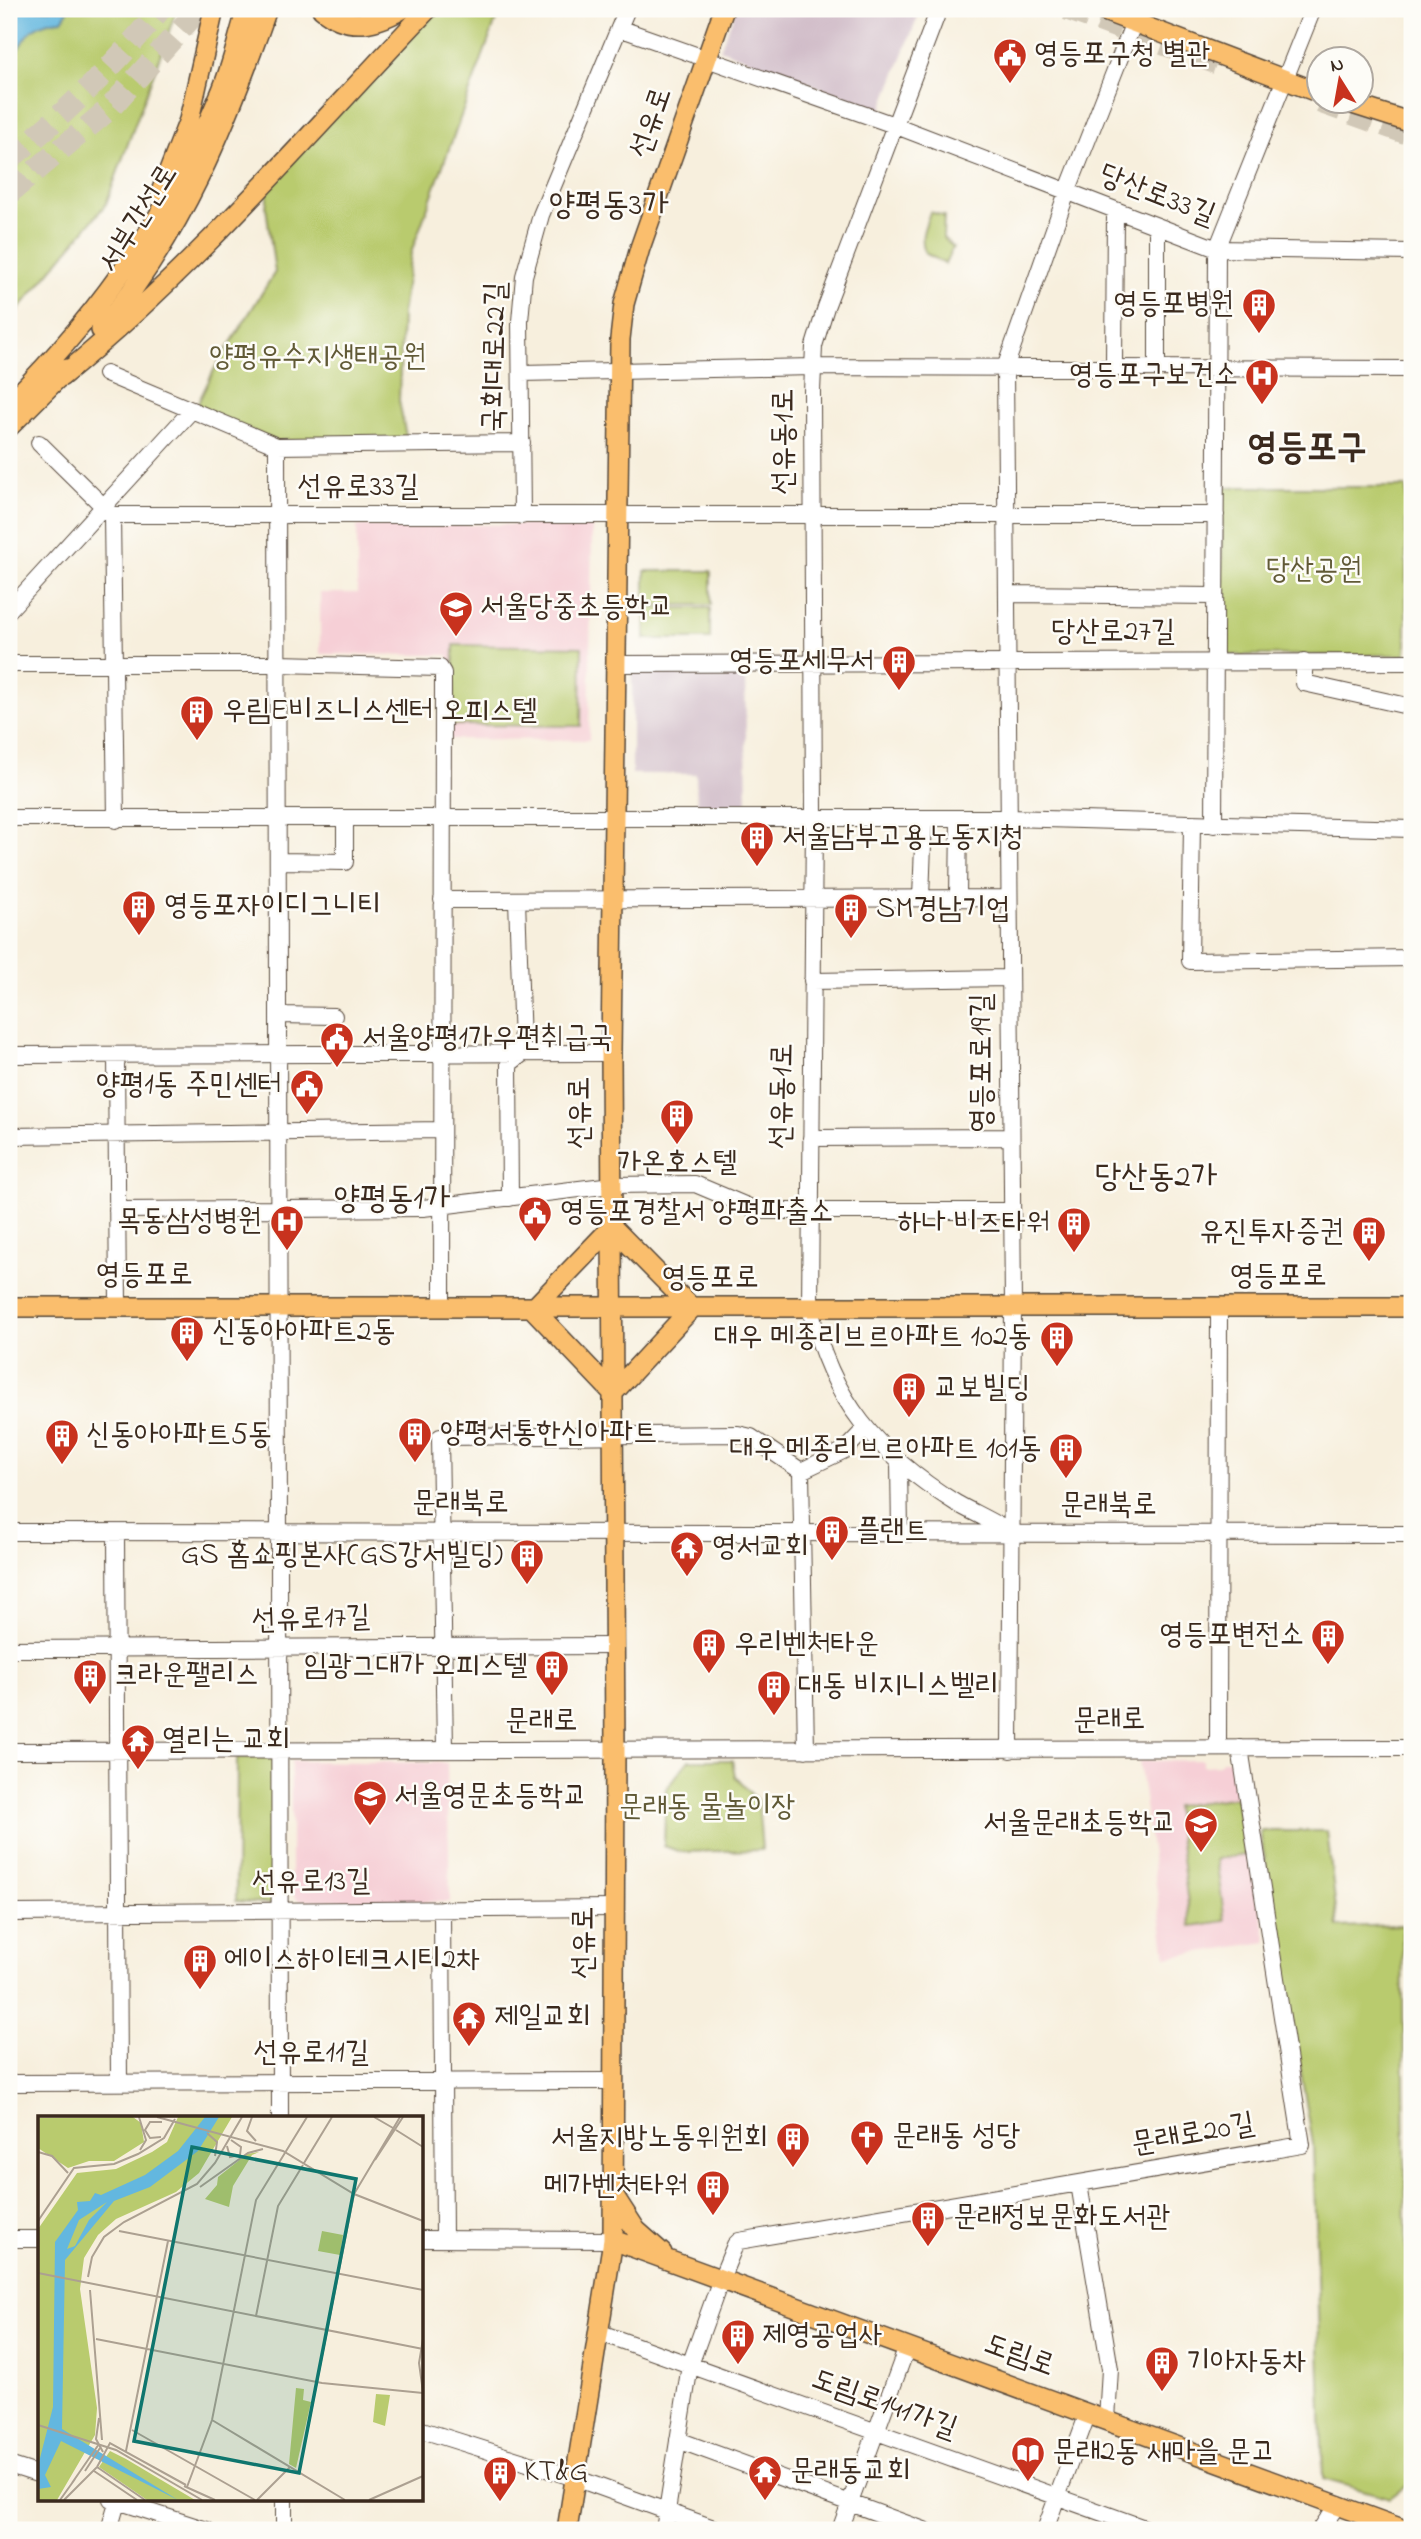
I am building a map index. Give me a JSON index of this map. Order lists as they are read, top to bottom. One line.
{"streets":{"main road":["선유로","서부간선로","영등포로","도림로"],"street":["당산로33길","국회대로22길","선유동1로","선유로33길","당산로27길","영등포로19길","문래북로","선유로17길","문래로","선유로13길","선유로11길","문래로20길","도림로141가길"]},"crossings":[["선유로","당산로33길"],["선유로","선유동1로"],["선유로","선유로33길"],["선유로","영등포로"],["선유로","문래북로"],["선유로","선유로17길"],["선유로","문래로"],["선유로","선유로13길"],["선유로","선유로11길"],["선유로","도림로"],["선유로","도림로141가길"],["당산로33길","선유동1로"],["국회대로22길","선유로33길"],["선유동1로","당산로27길"],["선유동1로","영등포로19길"],["선유동1로","영등포로"],["선유동1로","문래북로"],["당산로27길","영등포로19길"],["영등포로19길","영등포로"],["영등포로19길","문래북로"],["영등포로19길","문래로"],["문래로","문래로20길"],["문래로20길","도림로"]],"districts":["양평동3가","영등포구","당산동2가","양평동1가"],"parks":["양평유수지생태공원","당산공원","문래동 물놀이장"],"places":{"public building":["영등포구청 별관","서울양평1가우편취급국","양평1동 주민센터","영등포경찰서 양평파출소"],"building":["영등포병원","영등포세무서","우림E비즈니스센터 오피스텔","서울남부고용노동지청","영등포자이디그니티","SM경남기업","가온호스텔","하나 비즈타워","유진투자증권","신동아아파트2동","대우 메종리브르아파트 102동","교보빌딩","양평서통한신아파트","신동아아파트5동","대우 메종리브르아파트 101동","플랜트","GS 홈쇼핑본사(GS강서빌딩)","영등포변전소","우리벤처타운","임광그대가 오피스텔","크라운팰리스","대동 비지니스벨리","에이스하이테크시티2차","서울지방노동위원회","메가벤처타워","문래정보문화도서관","제영공업사","기아자동차","KT&G"],"hospital":["영등포구보건소","목동삼성병원"],"school or university":["서울당중초등학교","서울영문초등학교","서울문래초등학교"],"temple":["영서교회","열리는 교회","제일교회","문래동교회"],"church":["문래동 성당"],"library":["문래2동 새마을 문고"]},"north":"top"}
